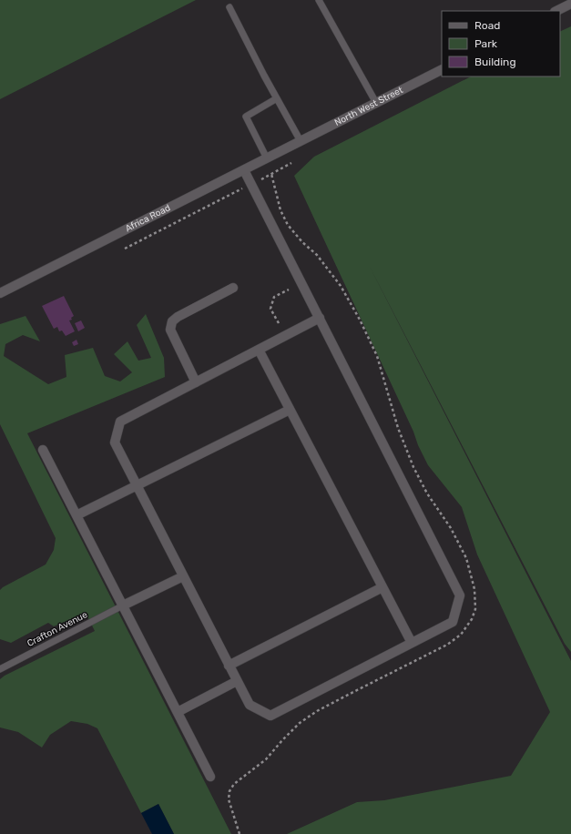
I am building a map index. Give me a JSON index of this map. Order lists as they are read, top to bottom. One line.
{"streets":{"street":["North West Street","Africa Road"],"lane":["Crafton Avenue"]},"crossings":[["North West Street","Africa Road"]],"legend":["Road","Park","Building"]}
